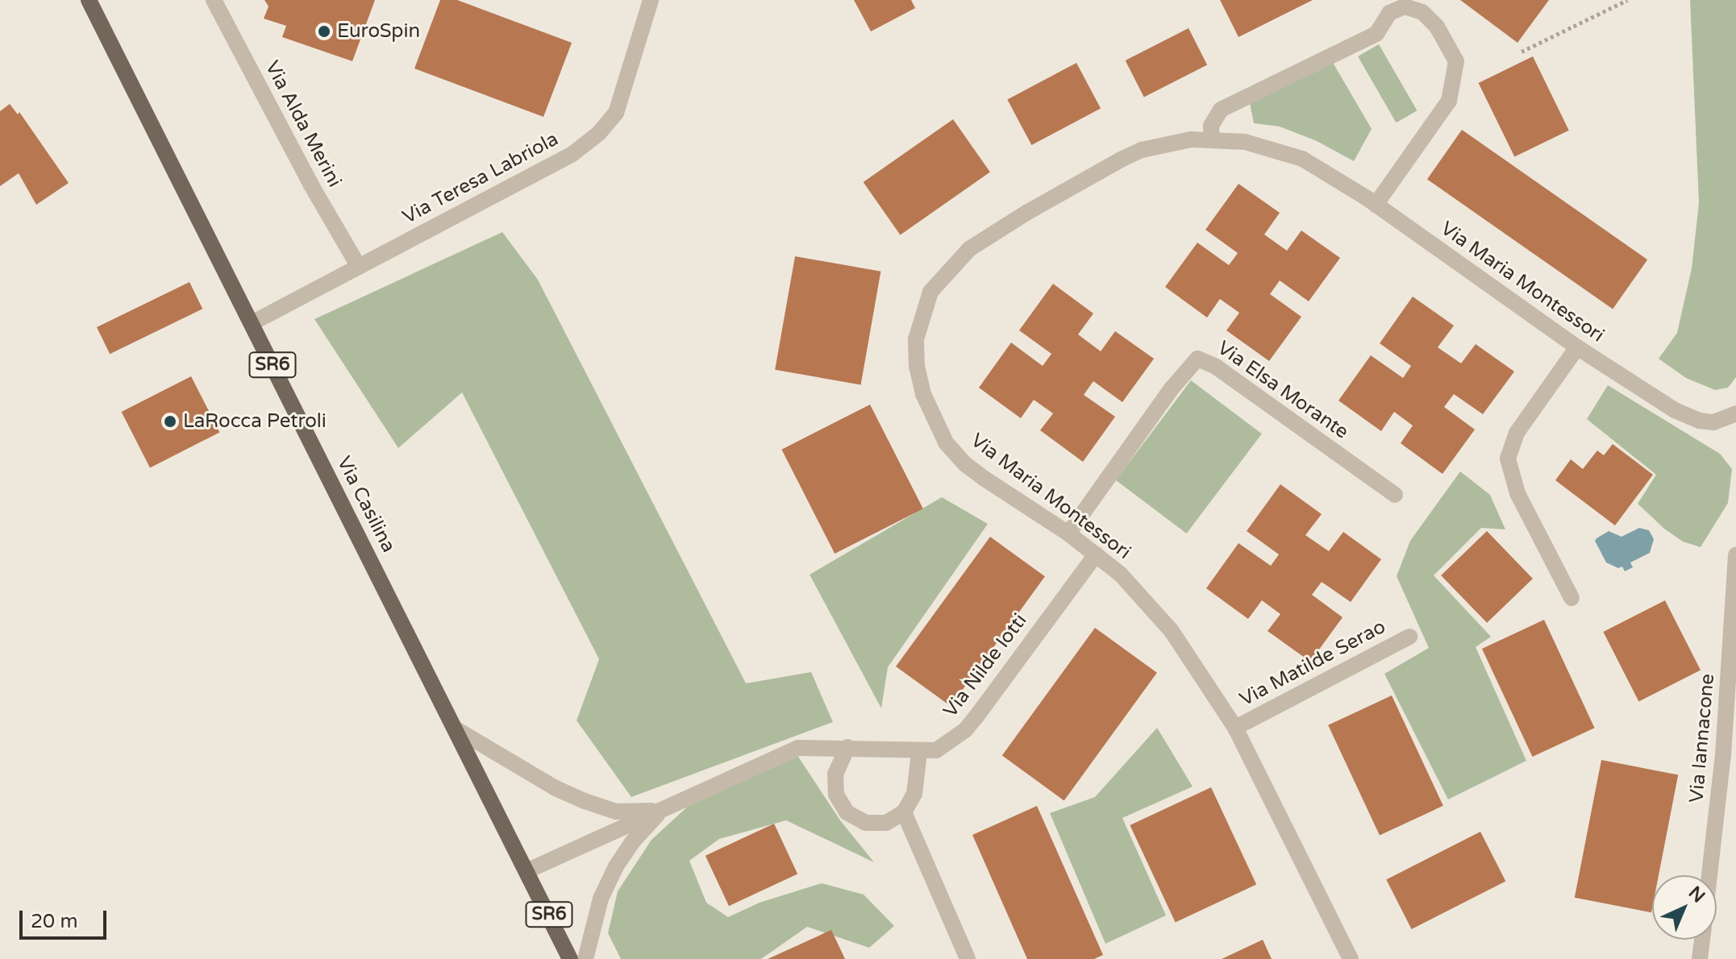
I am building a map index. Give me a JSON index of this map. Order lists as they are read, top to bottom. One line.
{"streets":{"main road":["SR6","Via Casilina"],"street":["Via Alda Merini","Via Teresa Labriola","Via Maria Montessori","Via Elsa Morante","Via Matilde Serao","Via Nilde Iotti","Via Iannacone"]},"crossings":[["Via Alda Merini","Via Teresa Labriola"],["Via Teresa Labriola","Via Casilina"],["Via Maria Montessori","Via Elsa Morante"],["Via Maria Montessori","Via Matilde Serao"],["Via Maria Montessori","Via Nilde Iotti"],["Via Casilina","Via Nilde Iotti"]],"places":["EuroSpin","LaRocca Petroli"],"scale_bar":"20 m","north":"top right"}
